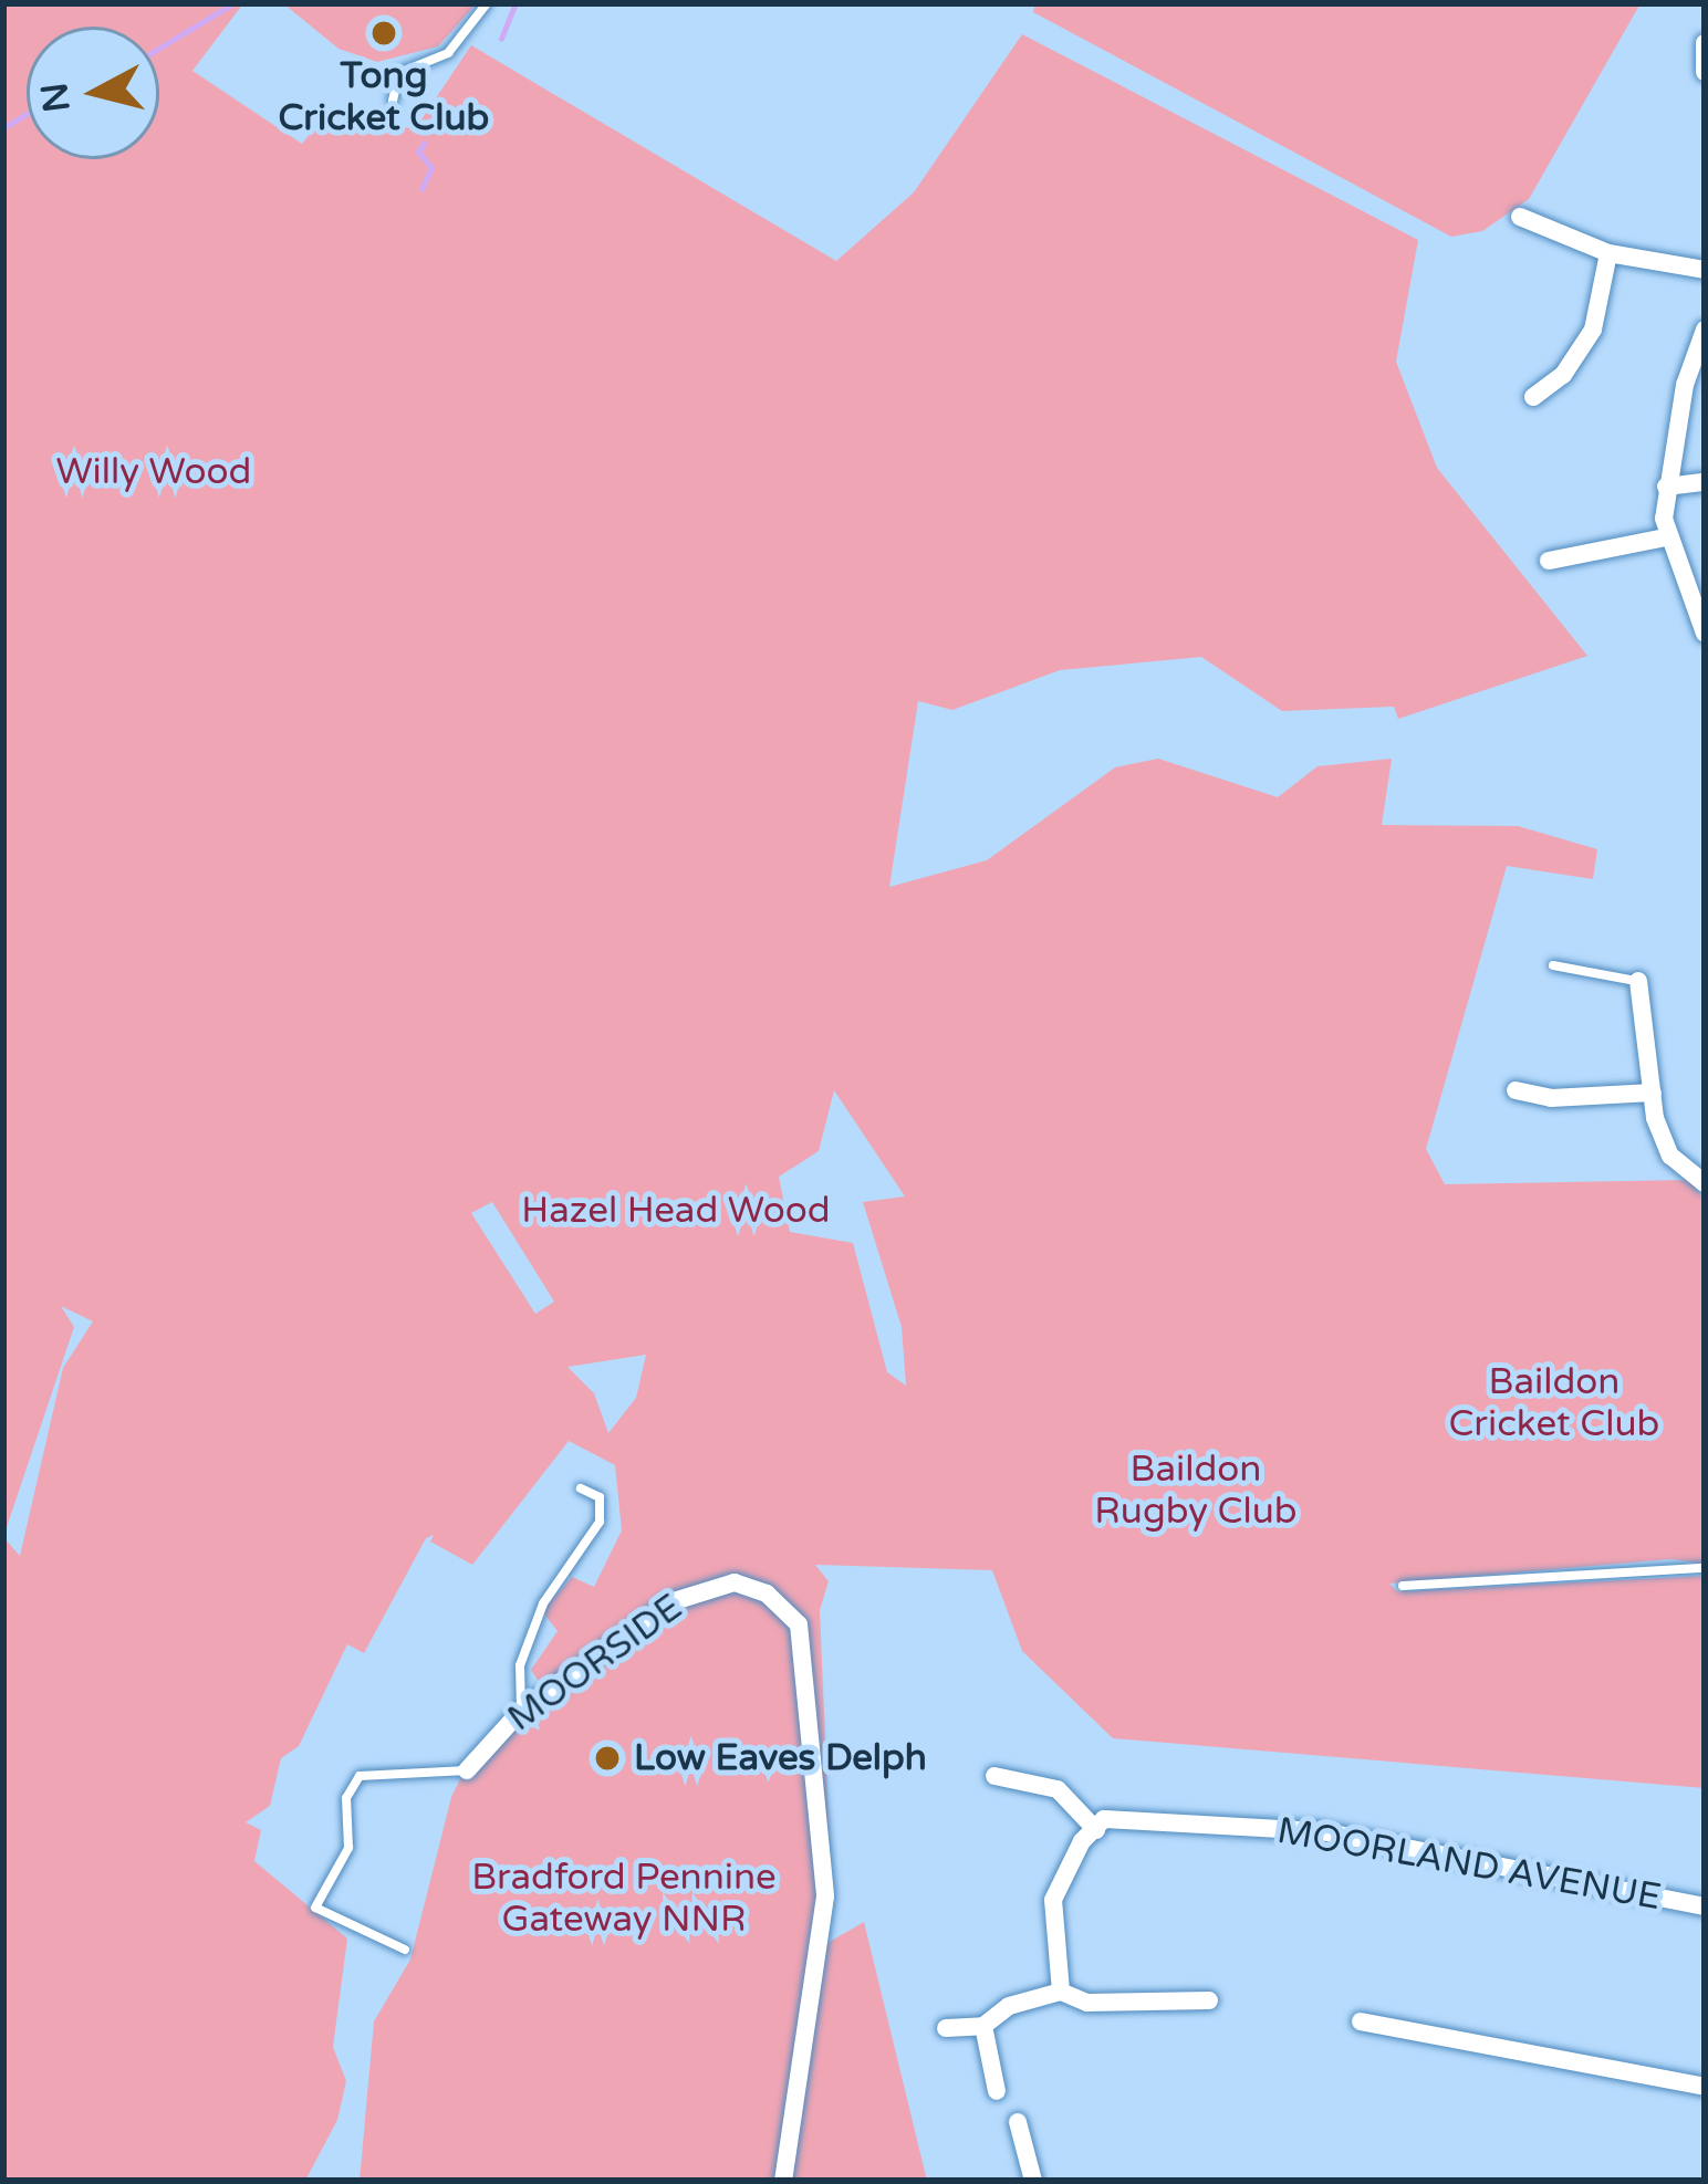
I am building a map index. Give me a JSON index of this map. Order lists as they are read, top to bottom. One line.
{"streets":{"street":["MOORSIDE","MOORLAND AVENUE"]},"parks":["Willy Wood","Hazel Head Wood","Baildon Cricket Club","Baildon Rugby Club","Bradford Pennine Gateway NNR"],"places":["Tong Cricket Club","Low Eaves Delph"],"north":"left"}
